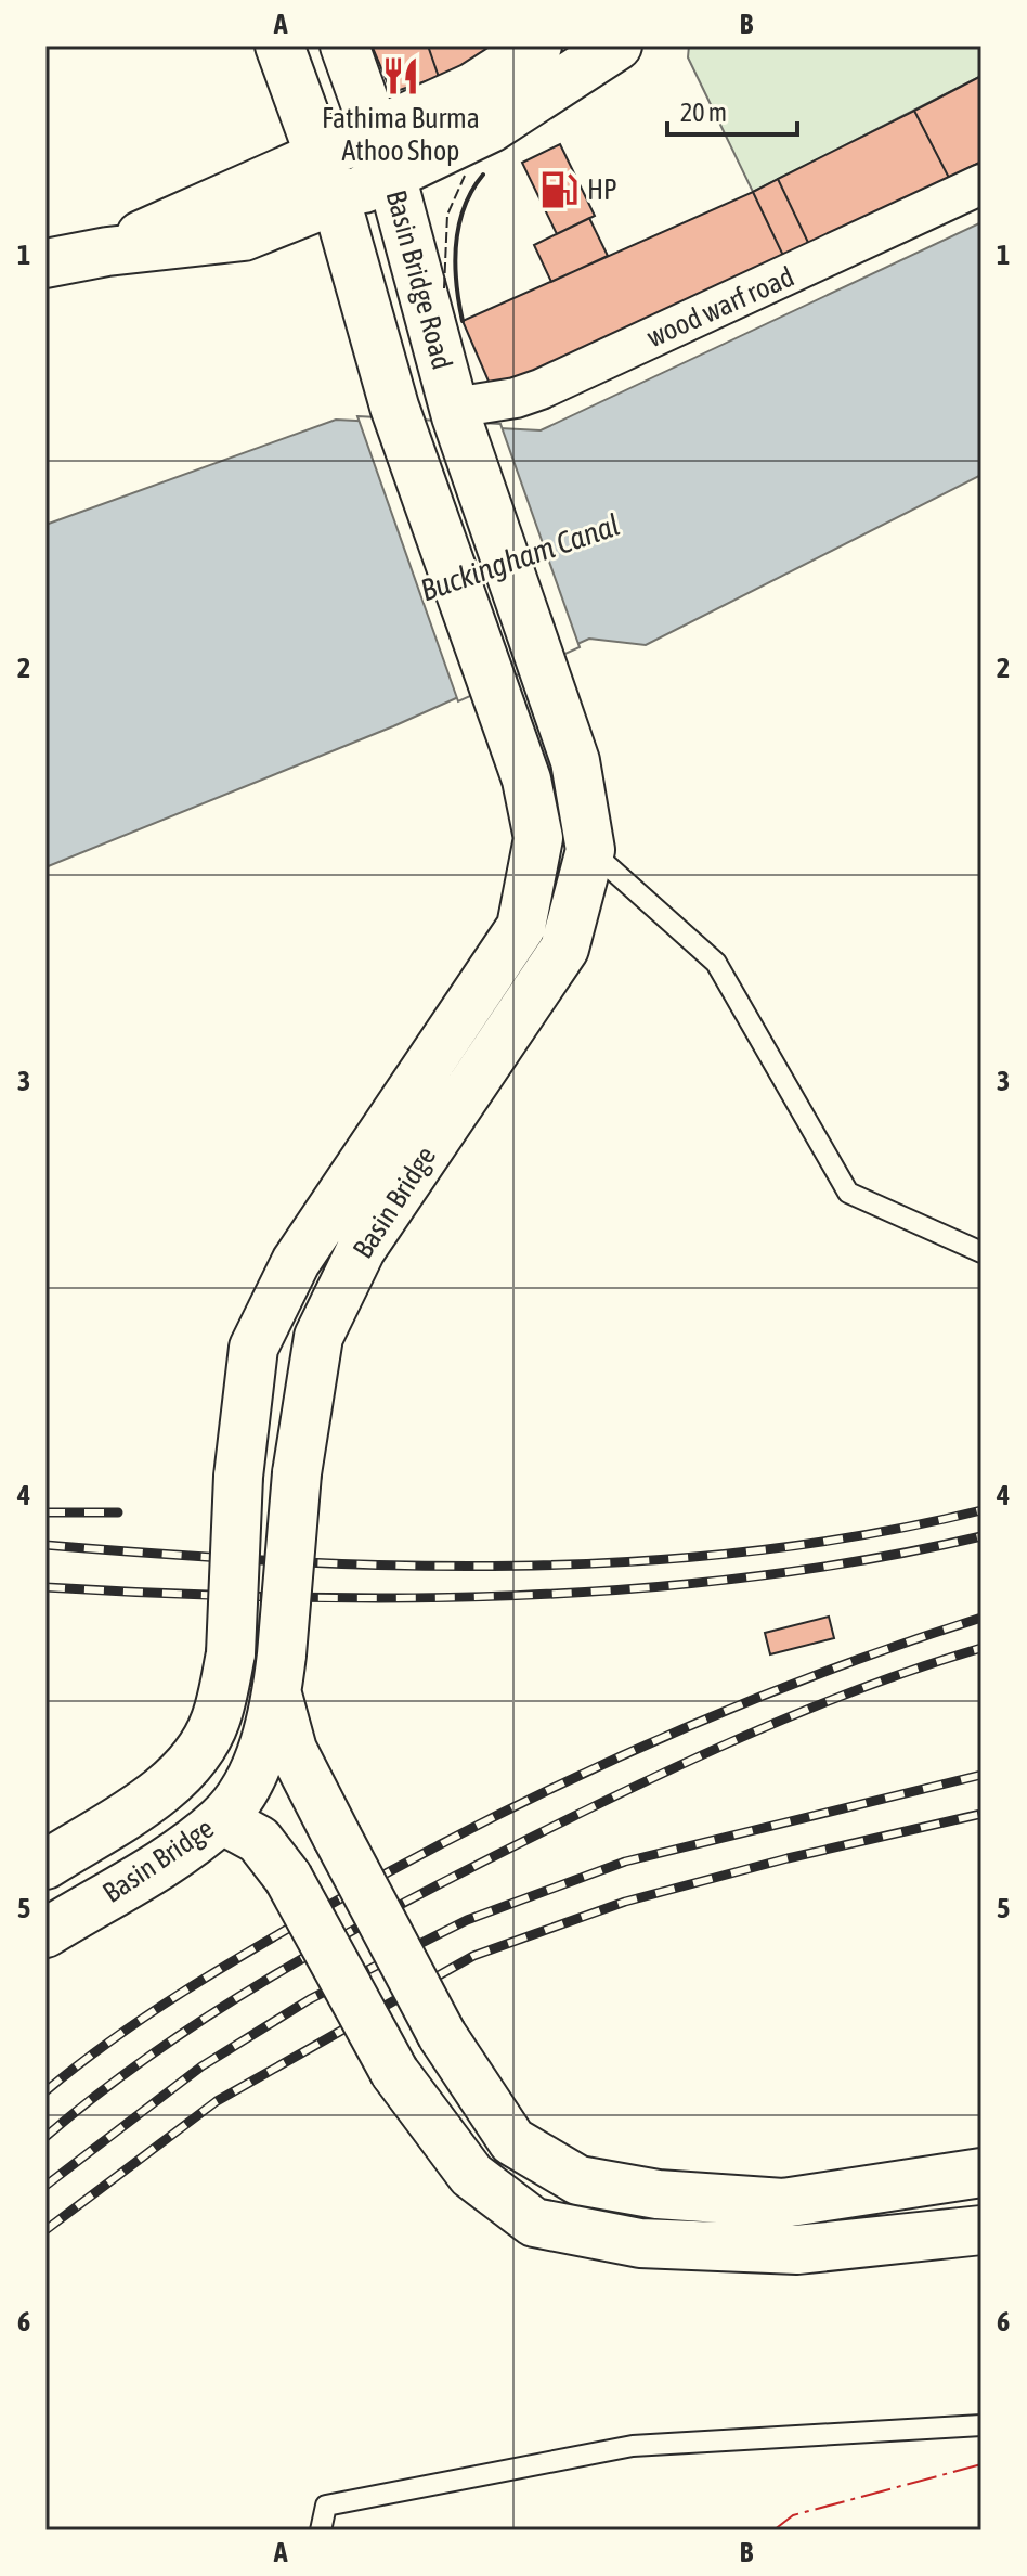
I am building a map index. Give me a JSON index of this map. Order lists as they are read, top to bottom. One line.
{"streets":{"main road":["Basin Bridge Road","Basin Bridge"],"street":["wood warf road"]},"crossings":[["Basin Bridge Road","wood warf road"],["Basin Bridge Road","Basin Bridge"],["wood warf road","Basin Bridge"]],"water":["Buckingham Canal"],"places":{"restaurant":["Fathima Burma Athoo Shop"],"fuel station":["HP"]},"scale_bar":"20 m","grid":{"columns":["A","B"],"rows":["1","2","3","4","5","6"]}}
